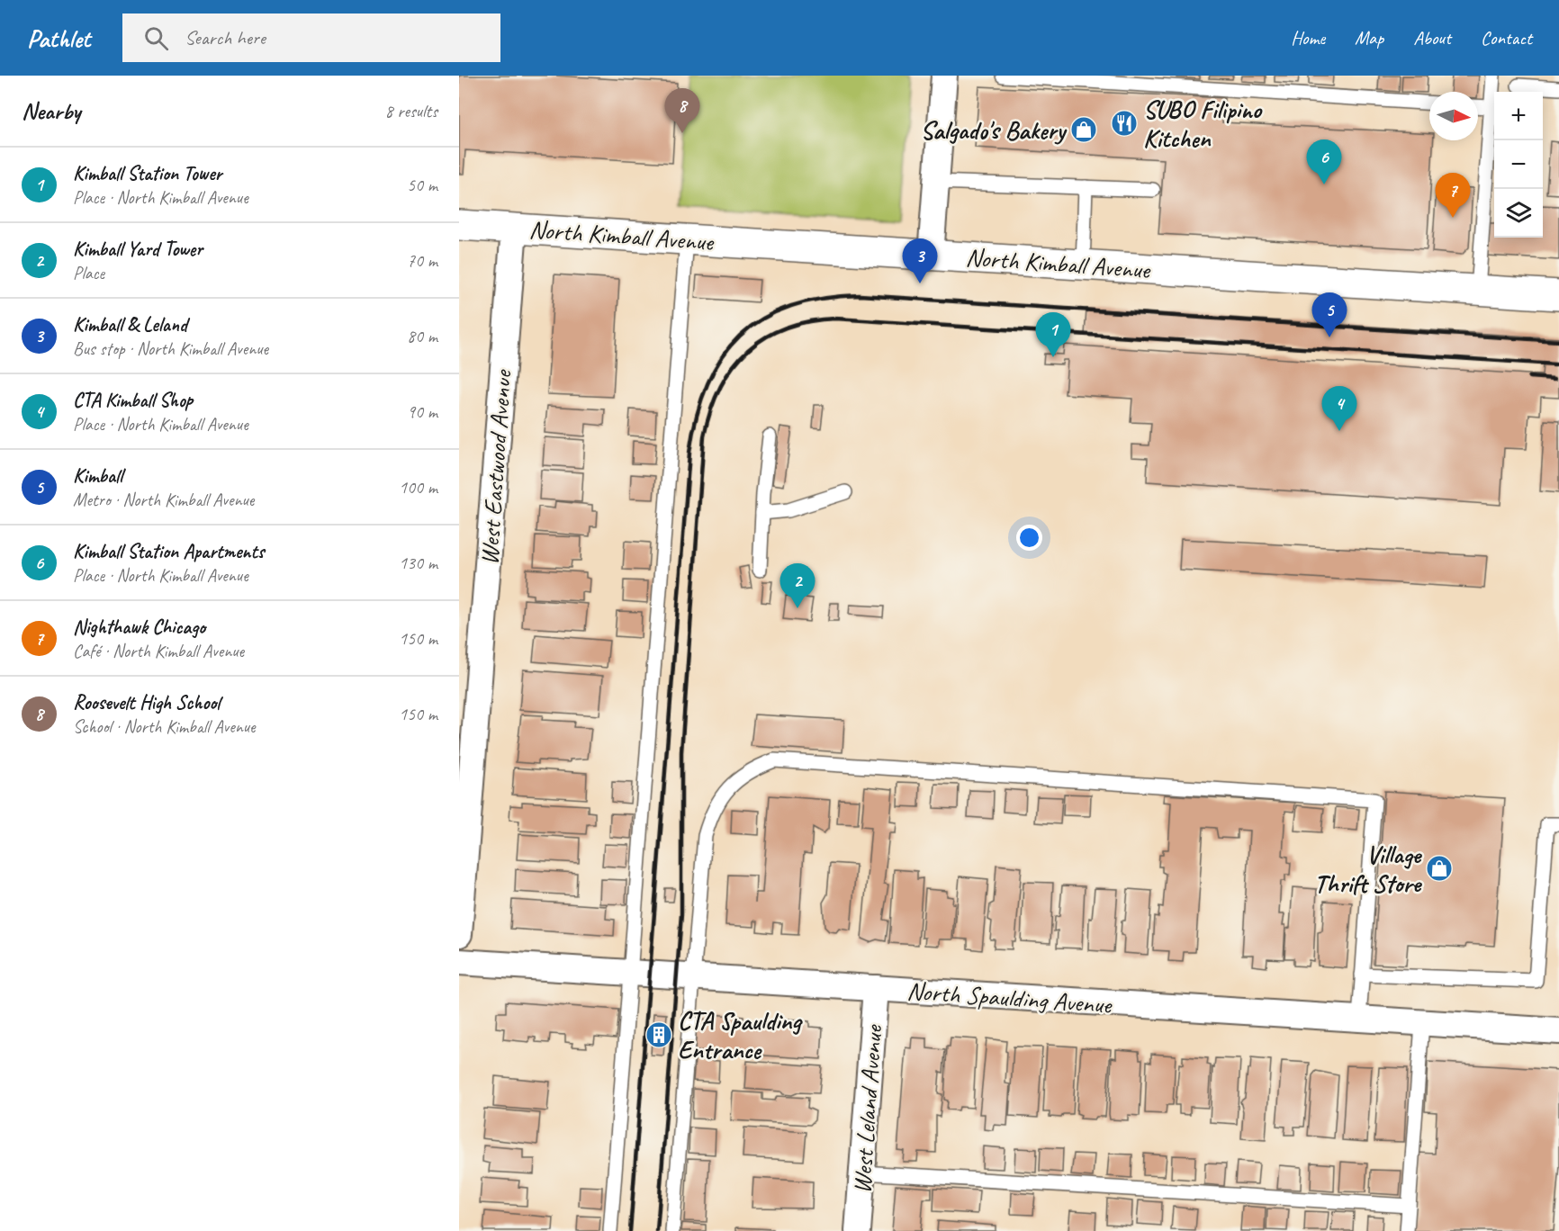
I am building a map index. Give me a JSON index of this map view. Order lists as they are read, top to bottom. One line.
{"streets":{"street":["North Kimball Avenue","West Eastwood Avenue","North Spaulding Avenue","West Leland Avenue"]},"crossings":[["North Kimball Avenue","West Eastwood Avenue"],["North Spaulding Avenue","West Leland Avenue"]],"places":{"restaurant":["SUBO Filipino Kitchen"],"shop":["Salgado's Bakery","Village Thrift Store"],"building":["CTA Spaulding Entrance"]},"north":"right","page":{"header":"Pathlet","search":"Search here","nav":["Home","Map","About","Contact"],"heading":["Nearby","8 results"],"pins":["8","6","7","3","5","1","4","2"],"map_buttons":["+","−"],"list":[{"mark":"1","name":"Kimball Station Tower","note":"Place · North Kimball Avenue","value":"50 m"},{"mark":"2","name":"Kimball Yard Tower","note":"Place","value":"70 m"},{"mark":"3","name":"Kimball & Leland","note":"Bus stop · North Kimball Avenue","value":"80 m"},{"mark":"4","name":"CTA Kimball Shop","note":"Place · North Kimball Avenue","value":"90 m"},{"mark":"5","name":"Kimball","note":"Metro · North Kimball Avenue","value":"100 m"},{"mark":"6","name":"Kimball Station Apartments","note":"Place · North Kimball Avenue","value":"130 m"},{"mark":"7","name":"Nighthawk Chicago","note":"Café · North Kimball Avenue","value":"150 m"},{"mark":"8","name":"Roosevelt High School","note":"School · North Kimball Avenue","value":"150 m"}]}}
